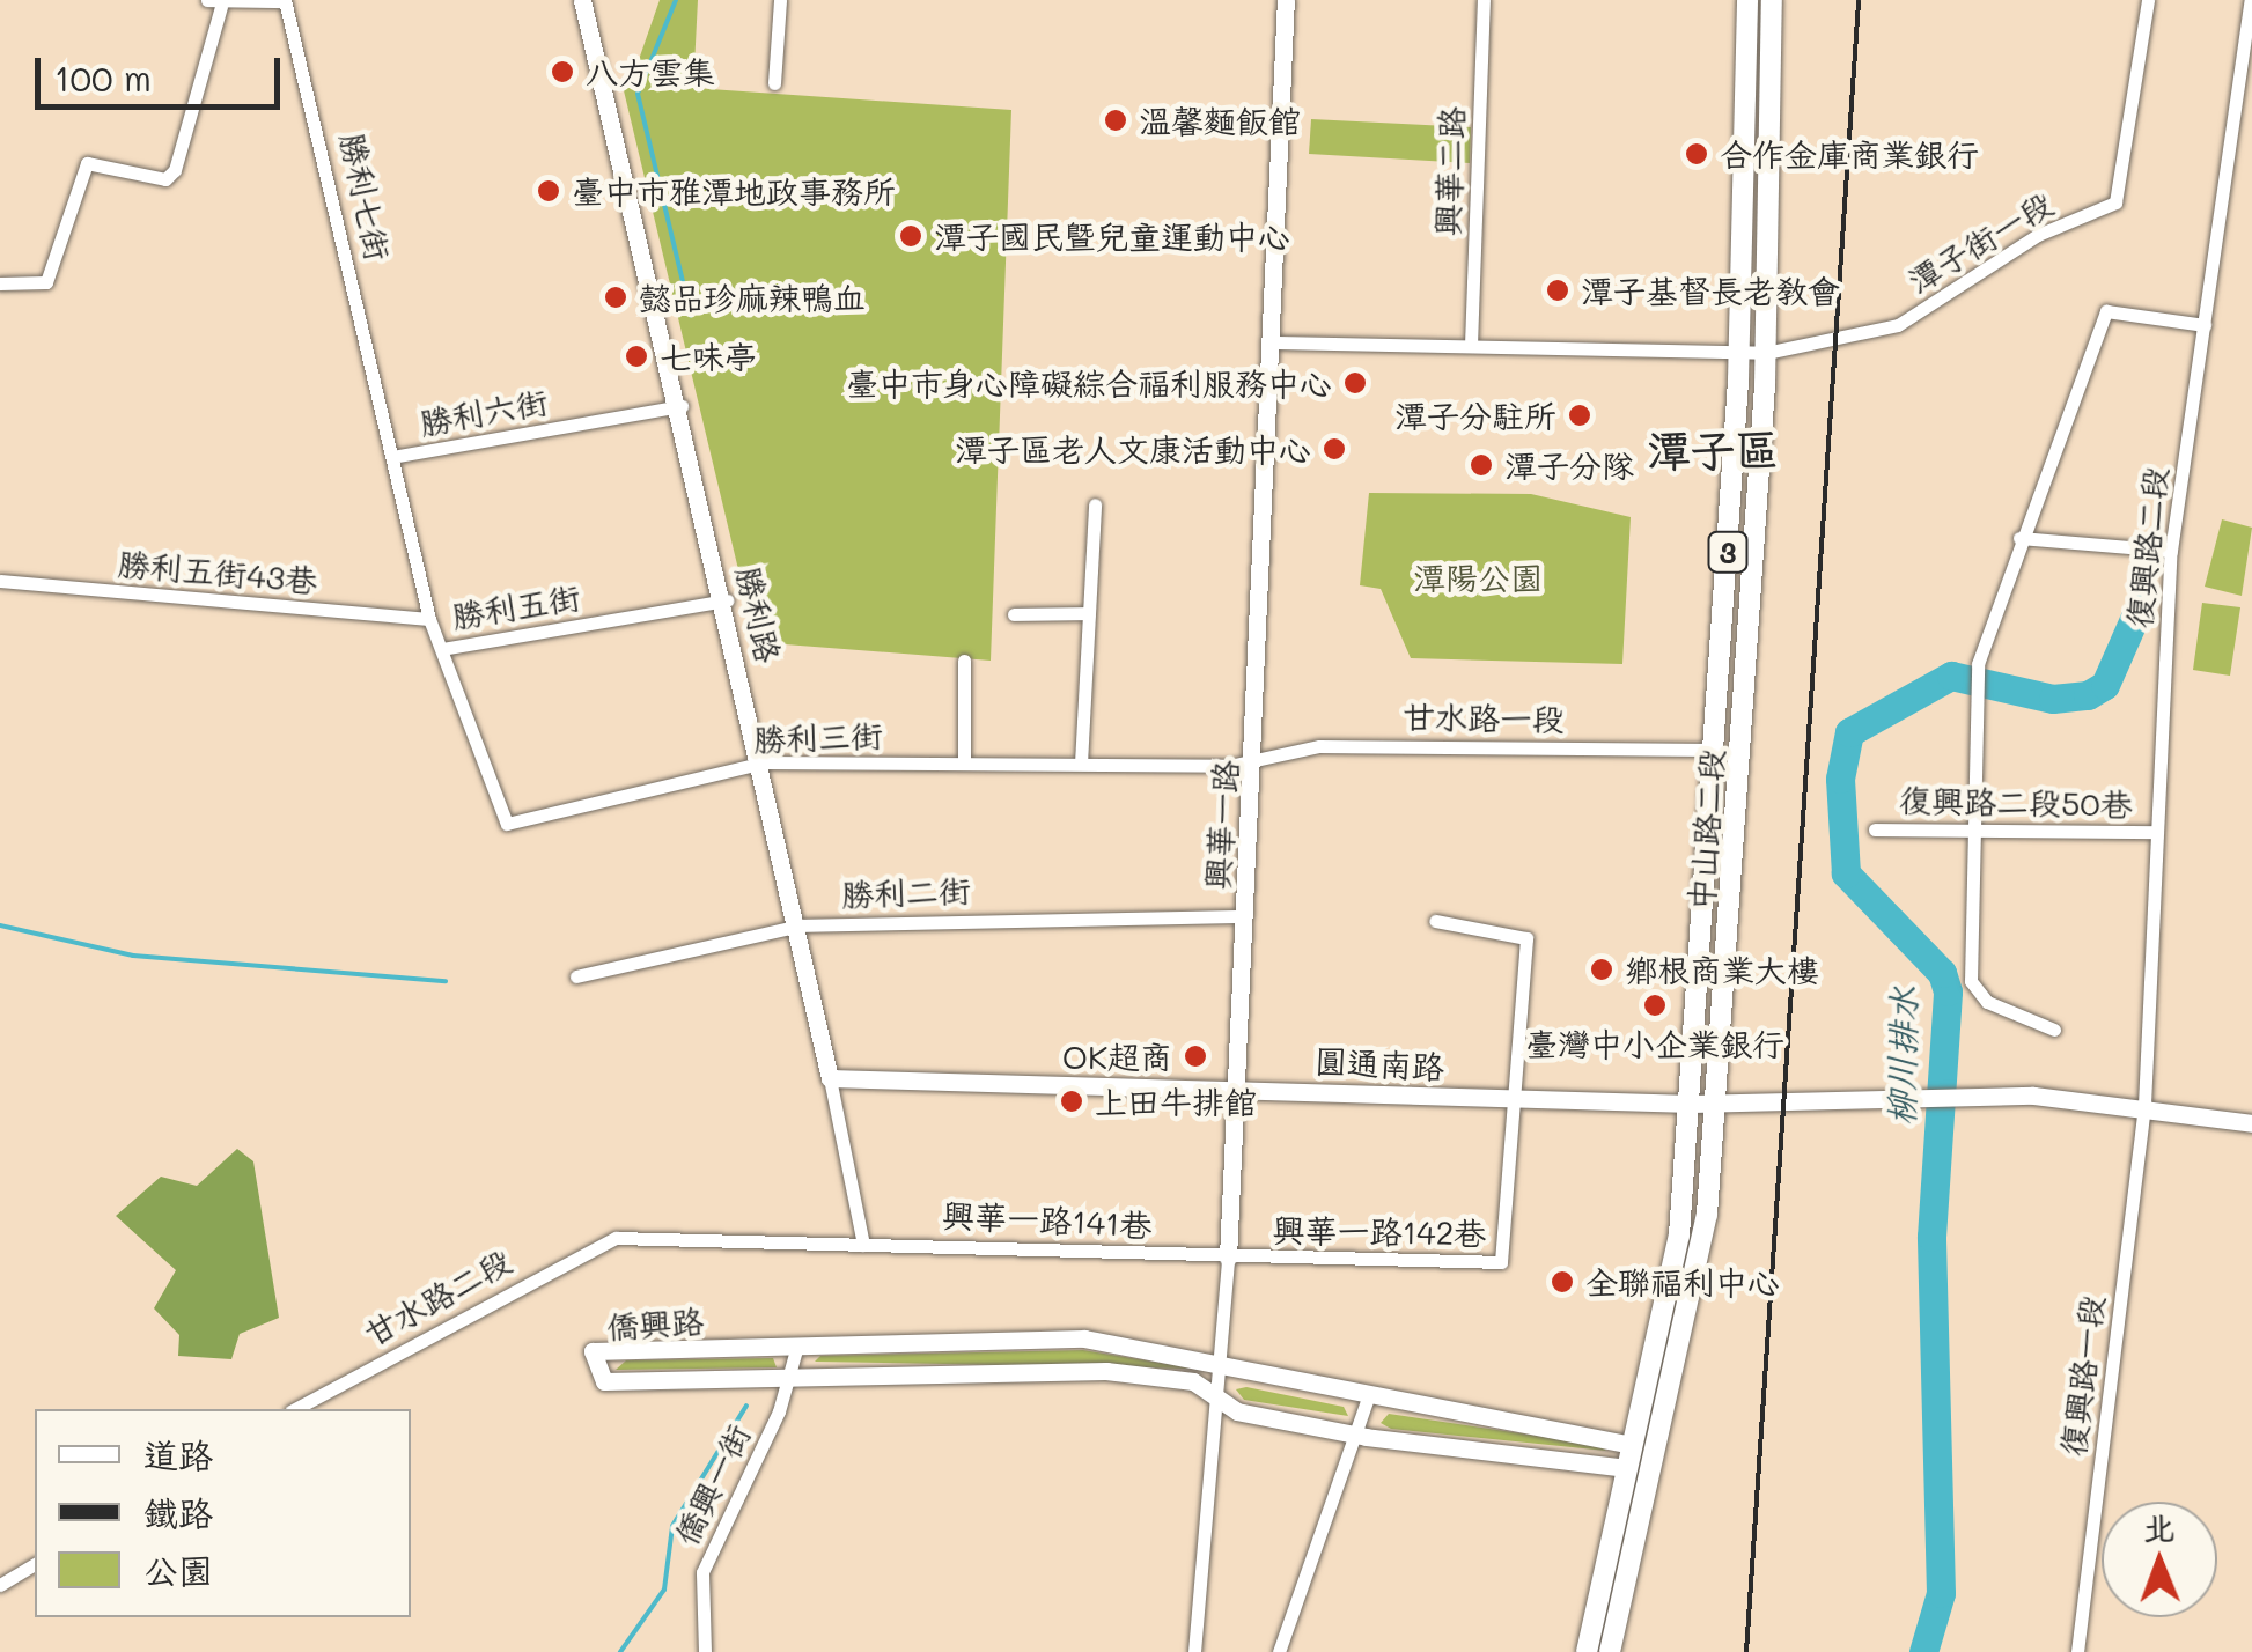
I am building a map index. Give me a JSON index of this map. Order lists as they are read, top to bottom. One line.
{"streets":{"main road":["3","中山路二段"],"street":["興華二路","勝利七街","潭子街一段","勝利六街","復興路二段","勝利五街43巷","勝利五街","勝利路","甘水路一段","勝利三街","復興路二段50巷","興華一路","勝利二街","圓通南路","興華一路141巷","興華一路142巷","甘水路二段","僑興路","復興路一段","僑興一街"]},"crossings":[["興華二路","潭子街一段"],["勝利七街","勝利六街"],["潭子街一段","興華一路"],["潭子街一段","中山路二段"],["勝利六街","勝利五街"],["勝利六街","勝利路"],["復興路二段","復興路二段50巷"],["復興路二段","圓通南路"],["復興路二段","復興路一段"],["勝利五街43巷","勝利五街"],["勝利五街","勝利路"],["勝利五街","勝利三街"],["勝利路","勝利三街"],["勝利路","勝利二街"],["勝利路","圓通南路"],["勝利路","興華一路141巷"],["甘水路一段","勝利三街"],["甘水路一段","興華一路"],["甘水路一段","中山路二段"],["勝利三街","興華一路"],["興華一路","勝利二街"],["興華一路","圓通南路"],["興華一路","興華一路141巷"],["興華一路","興華一路142巷"],["興華一路","僑興路"],["中山路二段","圓通南路"],["中山路二段","僑興路"],["圓通南路","興華一路142巷"],["圓通南路","復興路一段"],["興華一路141巷","興華一路142巷"],["興華一路141巷","甘水路二段"],["僑興路","僑興一街"]],"districts":["潭子區"],"water":["柳川排水"],"parks":["潭陽公園"],"places":["八方雲集","溫馨麵飯館","合作金庫商業銀行","臺中市雅潭地政事務所","潭子國民暨兒童運動中心","潭子基督長老教會","懿品珍麻辣鴨血","七味亭","臺中市身心障礙綜合福利服務中心","潭子分駐所","潭子區老人文康活動中心","潭子分隊","鄉根商業大樓","臺灣中小企業銀行","OK超商","上田牛排館","全聯福利中心"],"legend":["道路","鐵路","公園"],"scale_bar":"100 m","north":"top"}
